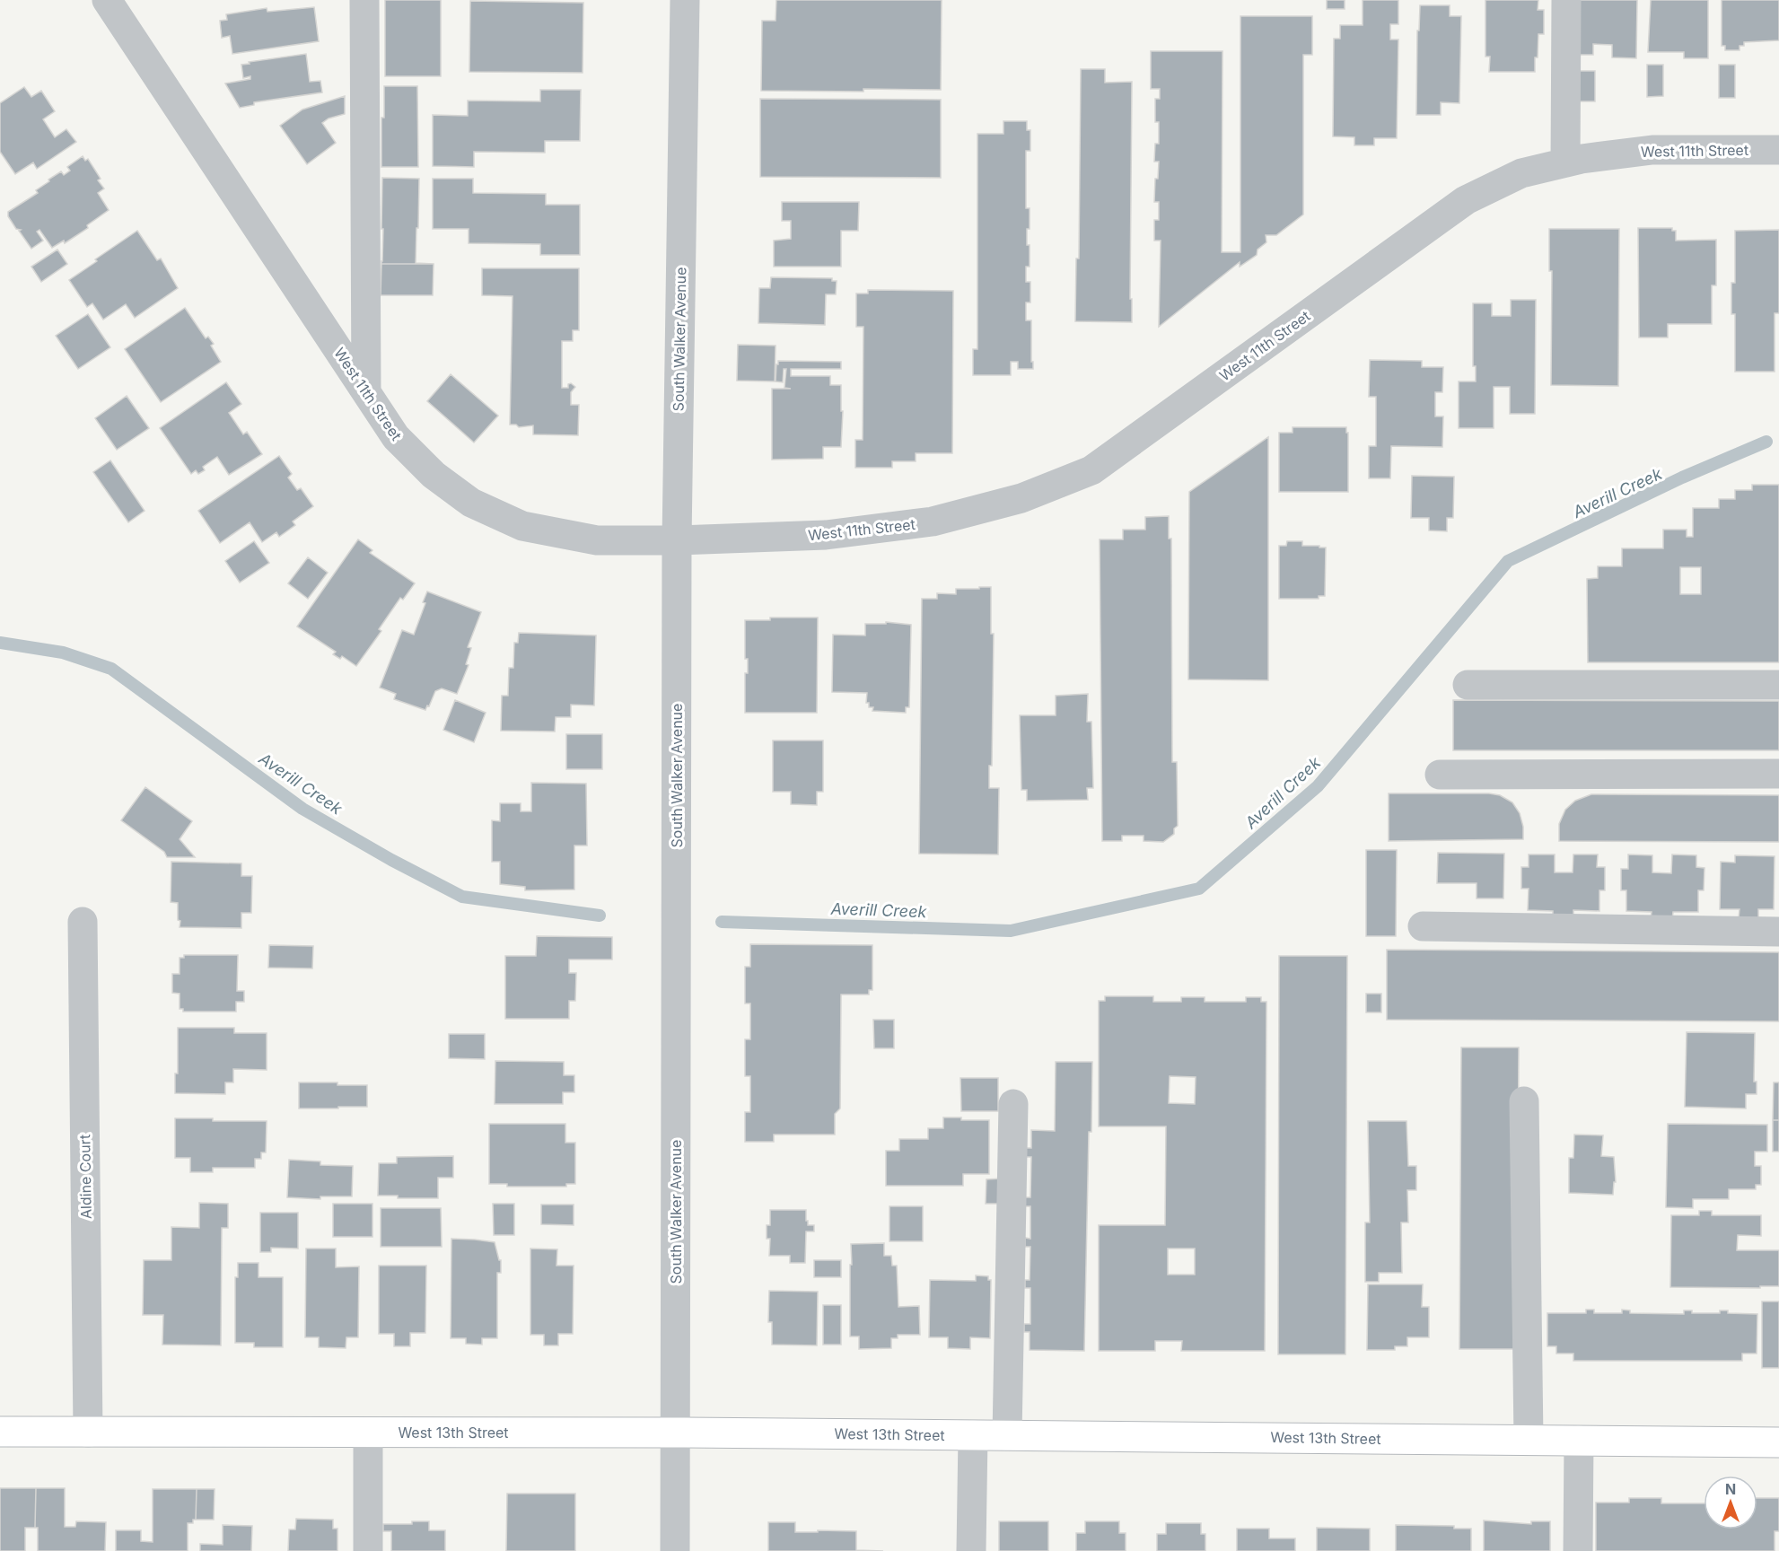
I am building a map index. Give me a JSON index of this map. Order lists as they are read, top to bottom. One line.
{"streets":{"main road":["West 13th Street"],"street":["West 11th Street","South Walker Avenue","Aldine Court"]},"crossings":[["West 11th Street","South Walker Avenue"],["South Walker Avenue","West 13th Street"],["Aldine Court","West 13th Street"]],"water":["Averill Creek"],"north":"top"}
